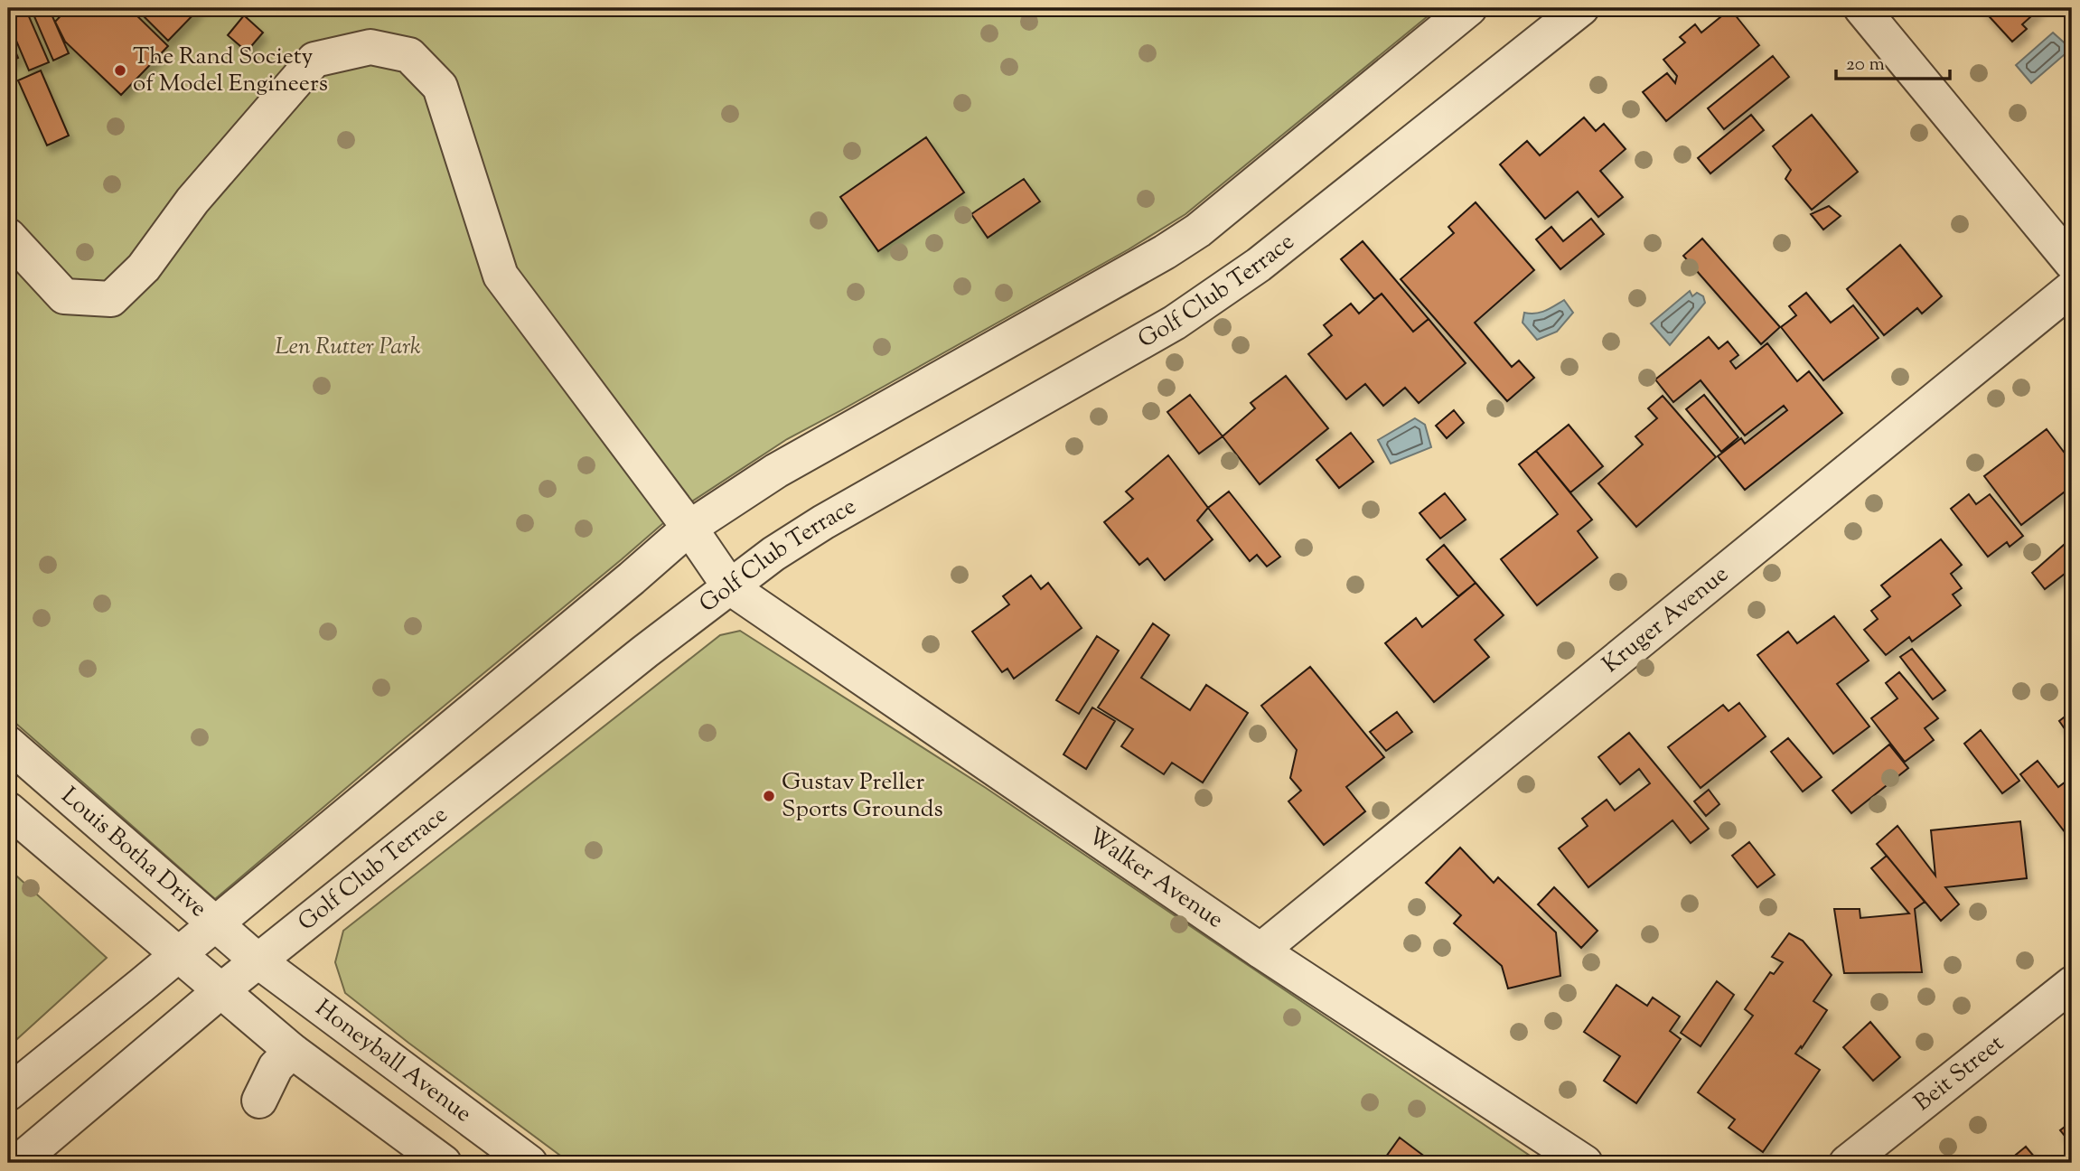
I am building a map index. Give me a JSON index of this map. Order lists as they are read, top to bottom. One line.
{"streets":{"street":["Golf Club Terrace","Kruger Avenue","Louis Botha Drive","Walker Avenue","Honeyball Avenue","Beit Street"]},"crossings":[["Golf Club Terrace","Louis Botha Drive"],["Golf Club Terrace","Walker Avenue"],["Golf Club Terrace","Honeyball Avenue"],["Kruger Avenue","Walker Avenue"],["Louis Botha Drive","Honeyball Avenue"]],"parks":["Len Rutter Park"],"places":["The Rand Society of Model Engineers","Gustav Preller Sports Grounds"],"scale_bar":"20 m"}
